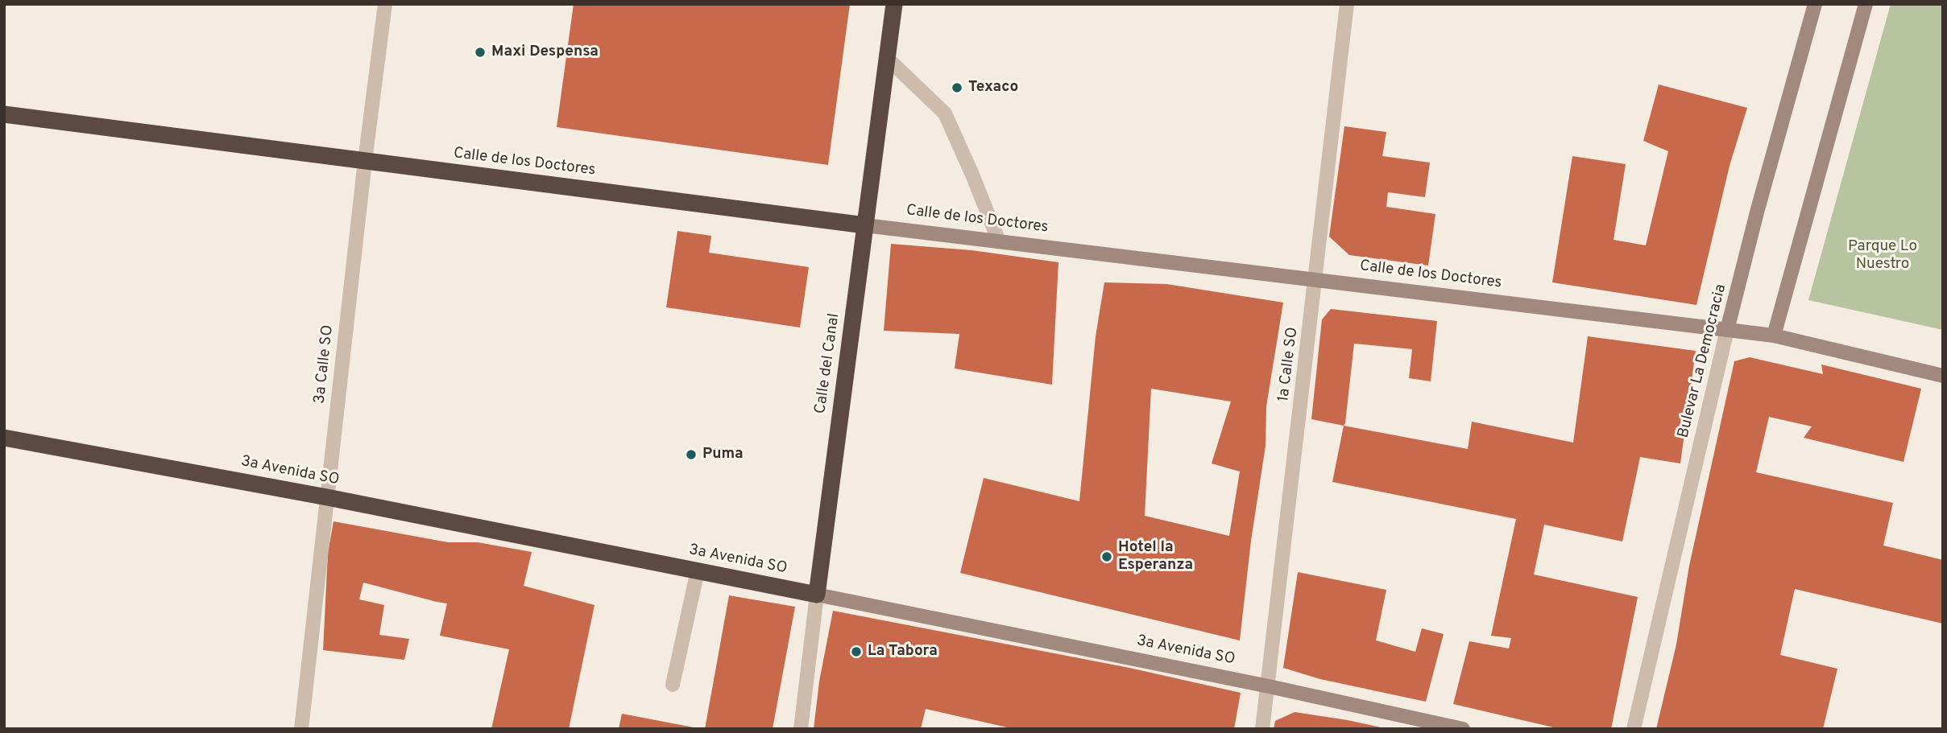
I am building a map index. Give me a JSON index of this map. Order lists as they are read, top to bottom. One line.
{"streets":{"highway":["Calle de los Doctores","Calle del Canal","3a Avenida SO"],"main road":["Bulevar La Democracia"],"street":["3a Calle SO","1a Calle SO"]},"crossings":[["Calle de los Doctores","Bulevar La Democracia"],["Calle de los Doctores","Calle del Canal"],["Calle de los Doctores","3a Calle SO"],["Calle de los Doctores","1a Calle SO"],["Calle del Canal","3a Avenida SO"],["3a Calle SO","3a Avenida SO"],["1a Calle SO","3a Avenida SO"]],"parks":["Parque Lo Nuestro"],"places":["Maxi Despensa","Texaco","Puma","Hotel la Esperanza","La Tabora"]}
